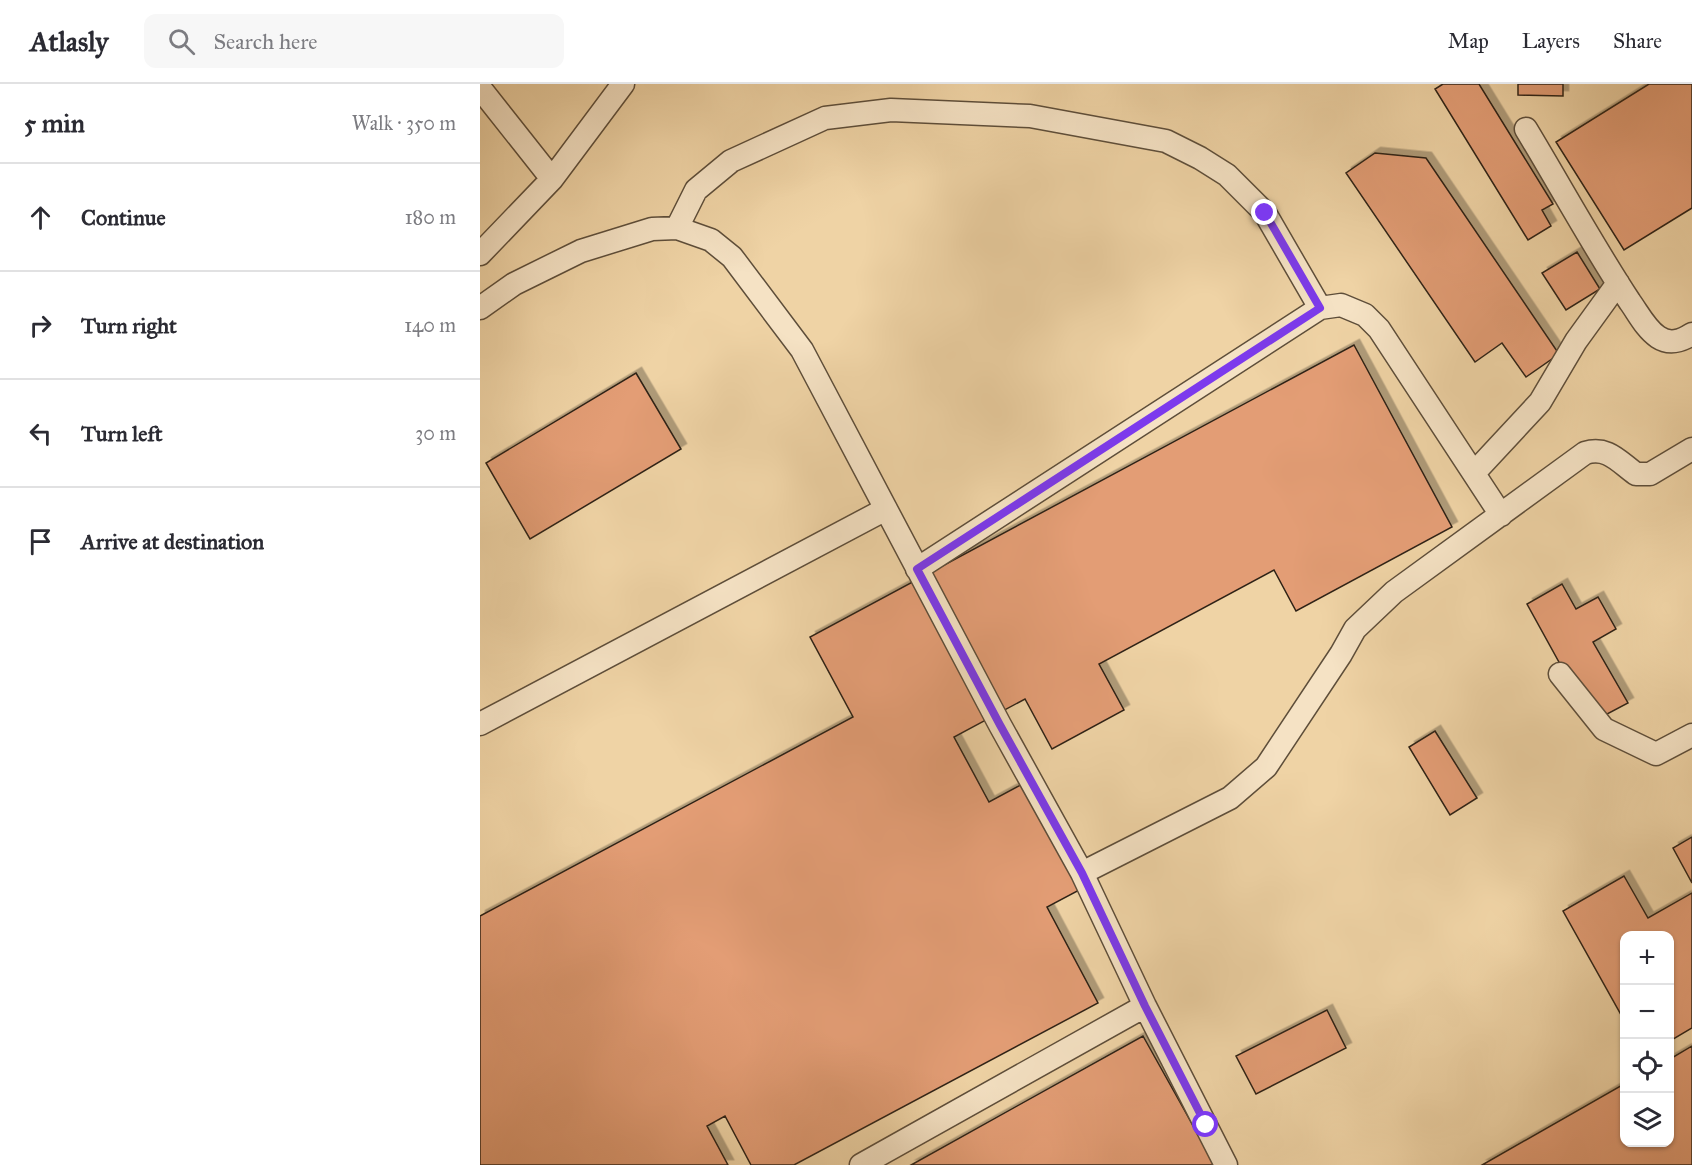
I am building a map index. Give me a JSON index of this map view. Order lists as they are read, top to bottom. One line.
{"page":{"header":"Atlasly","search":"Search here","nav":["Map","Layers","Share"],"heading":["5 min","Walk · 350 m"],"list":[["Continue","180 m"],["Turn right","140 m"],["Turn left","30 m"],"Arrive at destination"],"map_buttons":["+","−"]}}
